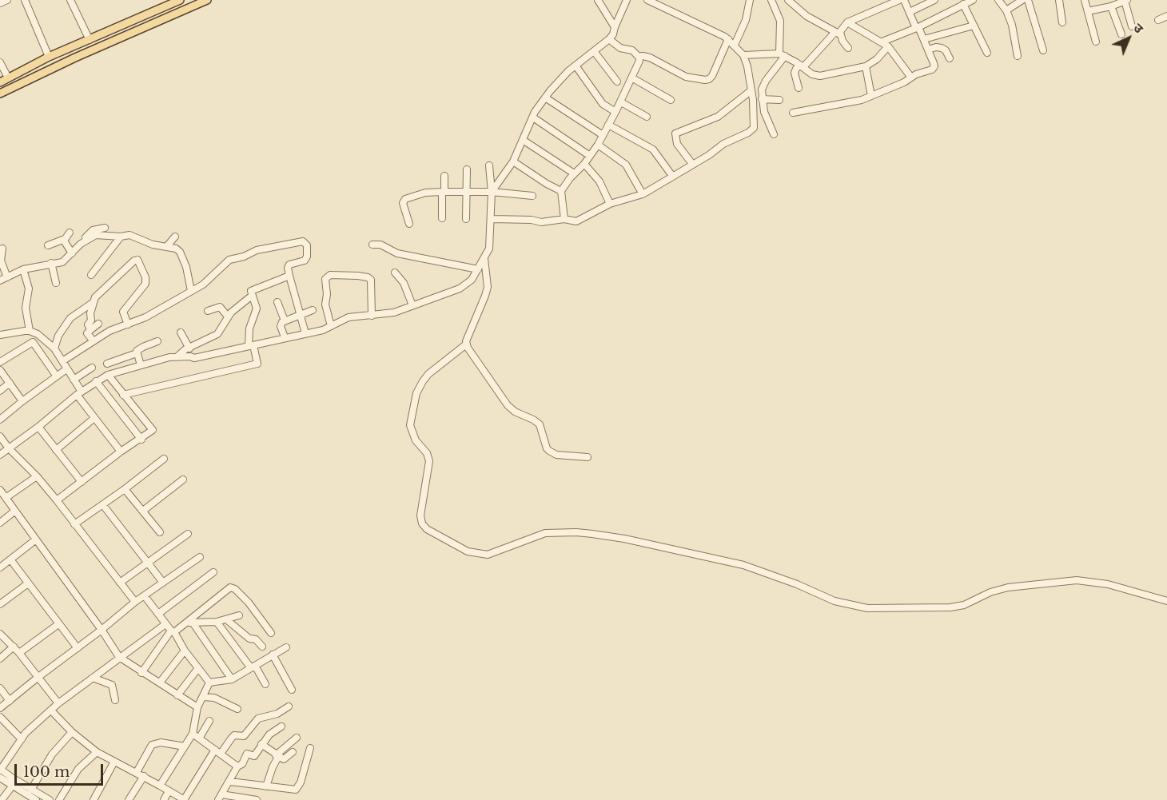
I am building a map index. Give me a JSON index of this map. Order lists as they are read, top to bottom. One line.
{"scale_bar":"100 m","north":"top right"}
